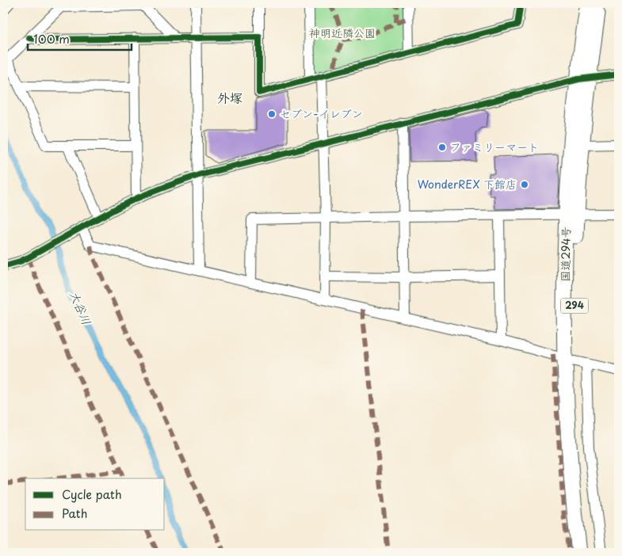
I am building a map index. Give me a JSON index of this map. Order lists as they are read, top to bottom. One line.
{"streets":{"highway":["国道294号","294"]},"districts":["外塚"],"water":["大谷川"],"parks":["神明近隣公園"],"places":["セブン-イレブン","ファミリーマート","WonderREX 下館店"],"legend":["Cycle path","Path"],"scale_bar":"100 m"}
